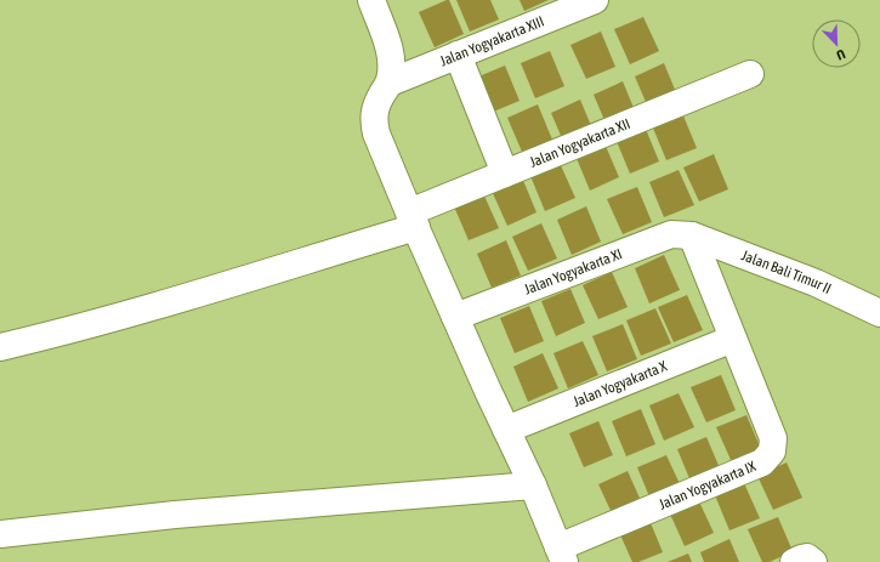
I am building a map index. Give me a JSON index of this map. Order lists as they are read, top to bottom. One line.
{"streets":{"street":["Jalan Yogyakarta XIII","Jalan Yogyakarta XII","Jalan Yogyakarta XI","Jalan Bali Timur II","Jalan Yogyakarta X","Jalan Yogyakarta IX"]},"crossings":[["Jalan Yogyakarta XI","Jalan Bali Timur II"],["Jalan Yogyakarta XI","Jalan Yogyakarta IX"],["Jalan Bali Timur II","Jalan Yogyakarta IX"],["Jalan Yogyakarta X","Jalan Yogyakarta IX"]],"north":"bottom right"}
